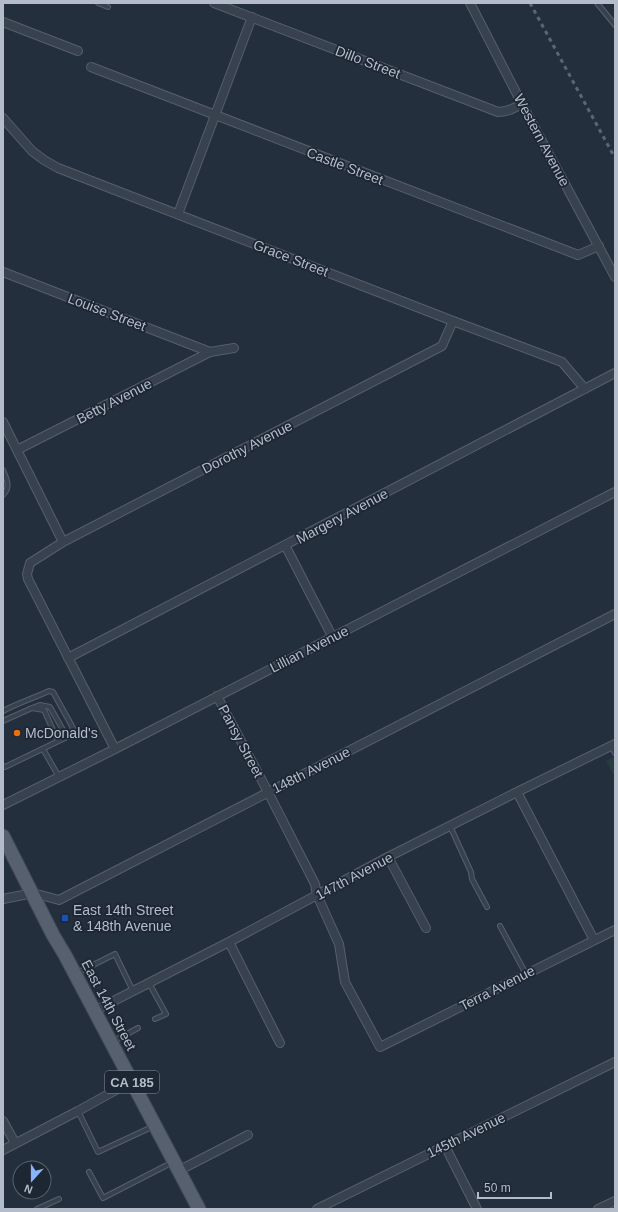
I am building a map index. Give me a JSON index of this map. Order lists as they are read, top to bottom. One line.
{"streets":{"main road":["East 14th Street","CA 185"],"street":["Dillo Street","Western Avenue","Castle Street","Grace Street","Louise Street","Betty Avenue","Dorothy Avenue","Margery Avenue","Lillian Avenue","Pansy Street","148th Avenue","147th Avenue","Terra Avenue","145th Avenue"]},"crossings":[["Dillo Street","Western Avenue"],["Western Avenue","Castle Street"],["Grace Street","Dorothy Avenue"],["Grace Street","Margery Avenue"],["Louise Street","Betty Avenue"],["Dorothy Avenue","Margery Avenue"],["Lillian Avenue","Pansy Street"],["Pansy Street","148th Avenue"],["Pansy Street","147th Avenue"],["Pansy Street","Terra Avenue"],["148th Avenue","East 14th Street"],["147th Avenue","East 14th Street"]],"places":{"other":["McDonald's"],"transit":["East 14th Street & 148th Avenue"]},"scale_bar":"50 m","north":"bottom"}
